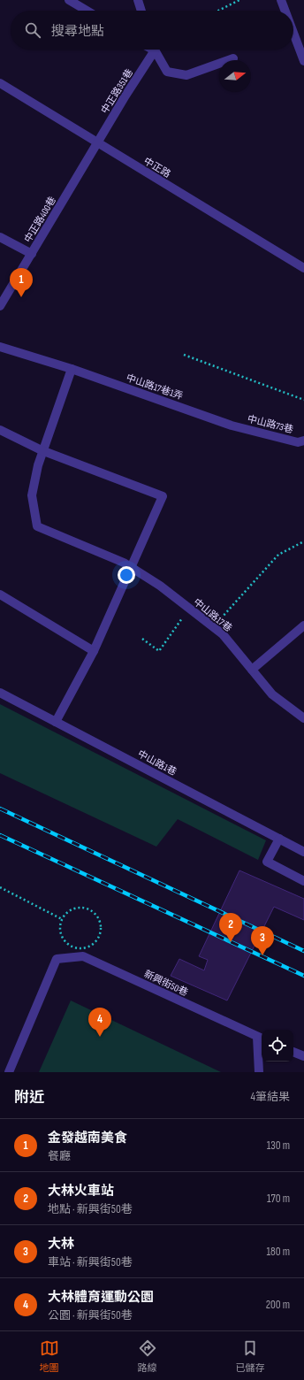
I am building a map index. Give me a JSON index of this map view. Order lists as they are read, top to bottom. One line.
{"streets":{"street":["中正路351巷","中正路","中正路400巷","中山路17巷1弄","中山路73巷","中山路17巷","中山路1巷","新興街50巷"]},"crossings":[["中正路351巷","中正路"],["中正路351巷","中正路400巷"],["中正路","中正路400巷"],["中山路17巷1弄","中山路73巷"]],"north":"right","page":{"search":"搜尋地點","pins":["1","2","3","4"],"heading":["附近","4筆結果"],"list":[{"mark":"1","name":"金發越南美食","note":"餐廳","value":"130 m"},{"mark":"2","name":"大林火車站","note":"地點 · 新興街50巷","value":"170 m"},{"mark":"3","name":"大林","note":"車站 · 新興街50巷","value":"180 m"},{"mark":"4","name":"大林體育運動公園","note":"公園 · 新興街50巷","value":"200 m"}],"nav":["地圖","路線","已儲存"]}}
